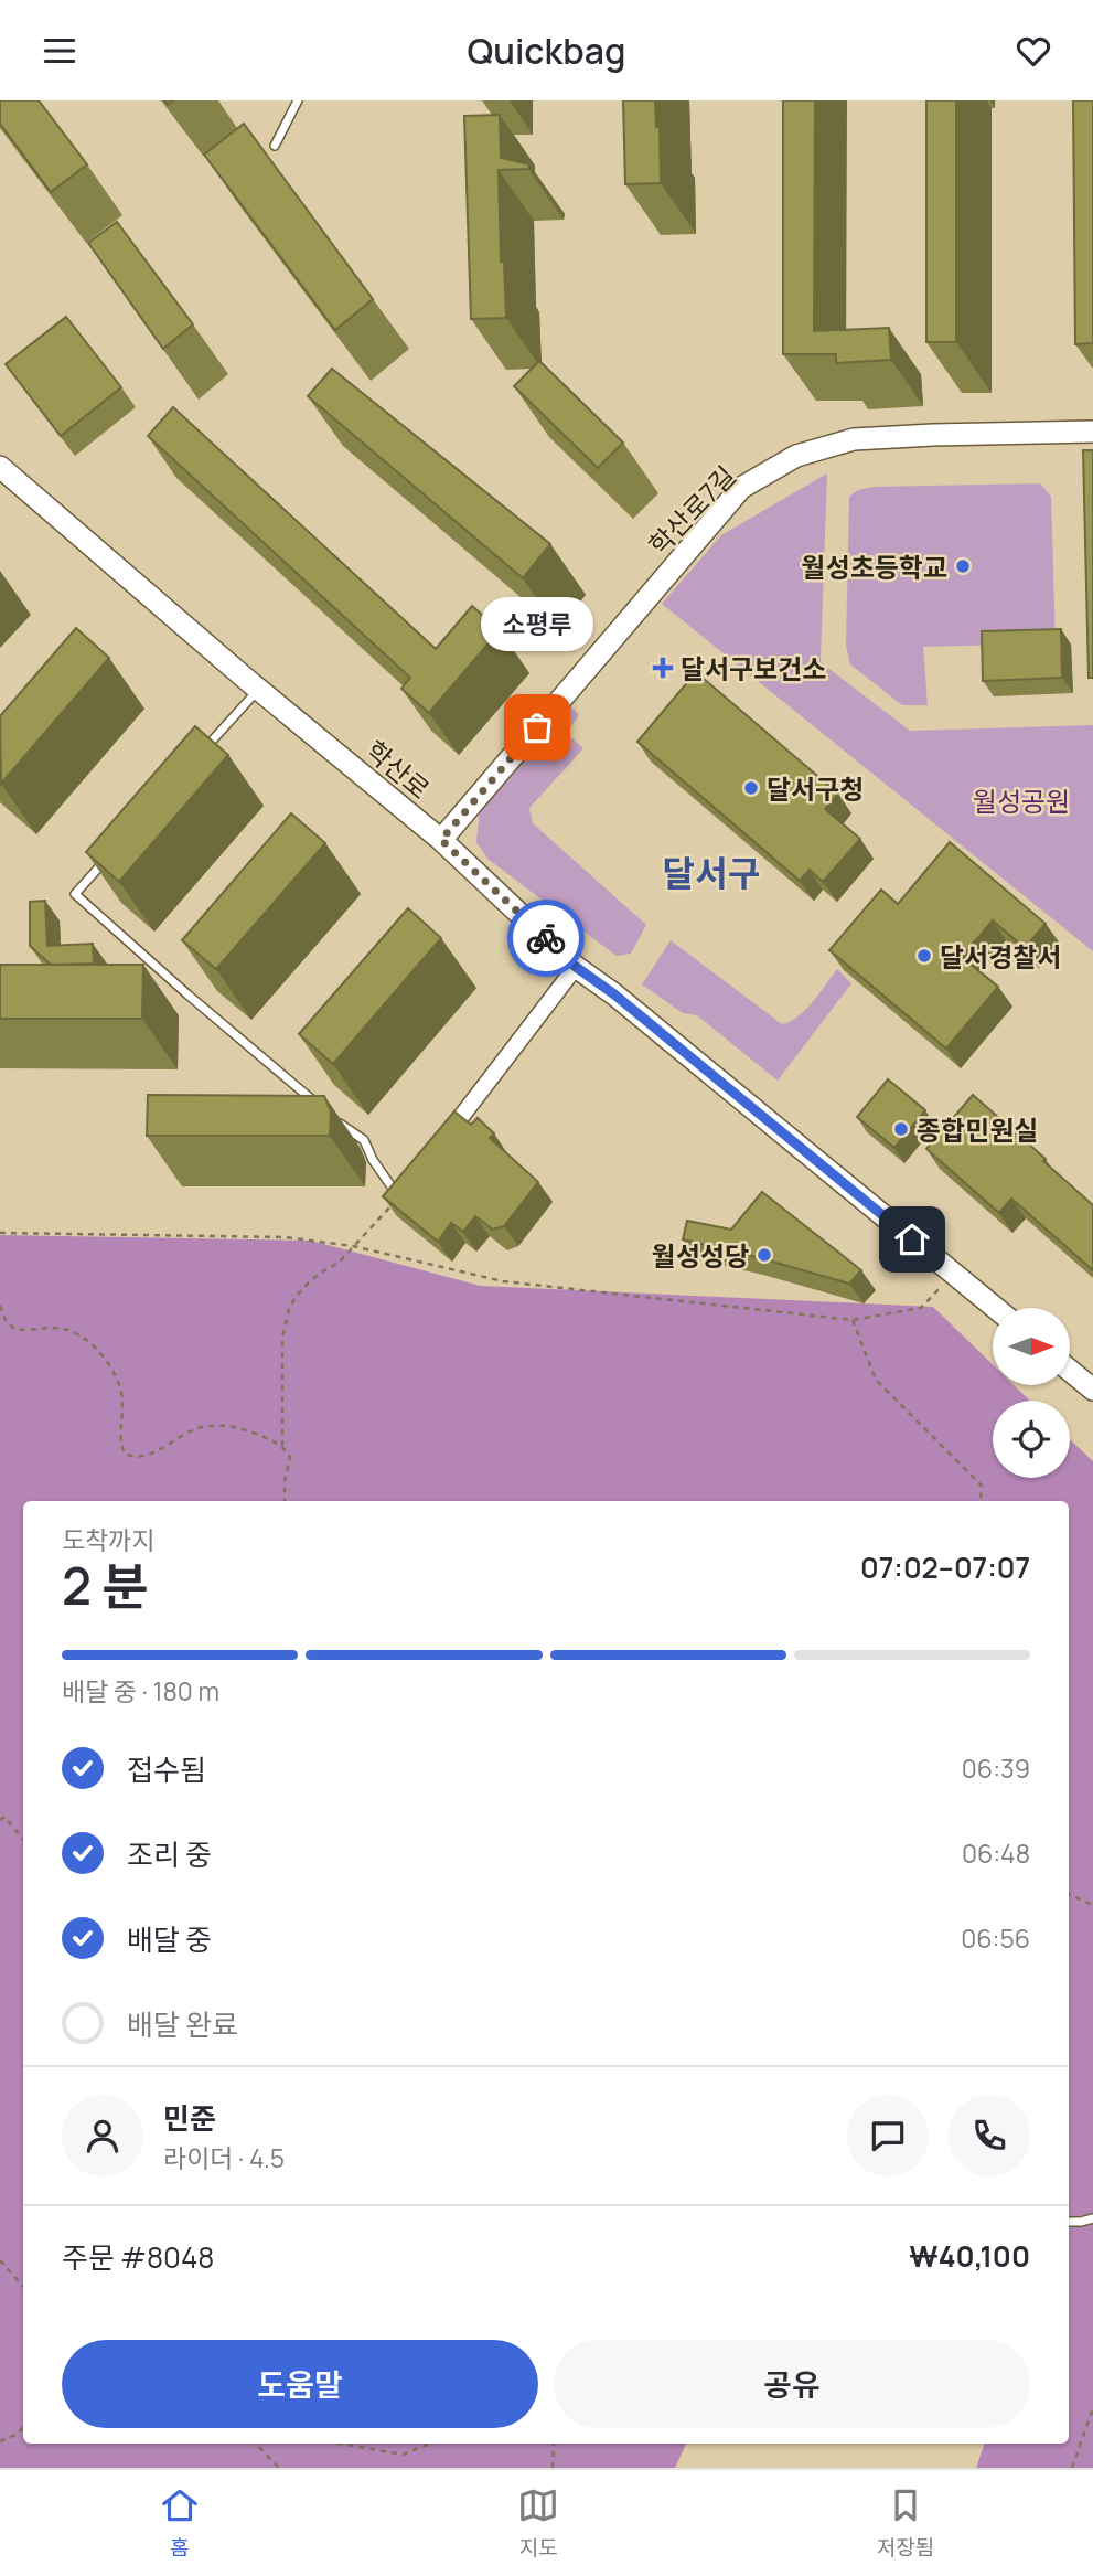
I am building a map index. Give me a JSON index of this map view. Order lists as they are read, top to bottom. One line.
{"streets":{"main road":["학산로7길","학산로"]},"crossings":[["학산로7길","학산로"]],"districts":["달서구"],"parks":["월성공원"],"places":{"other":["월성초등학교","소평루","달서구청","달서경찰서","종합민원실","월성성당"],"health":["달서구보건소"]},"north":"right","page":{"header":"Quickbag","bubble":"소평루","heading":["2 분","도착까지","07:02–07:07"],"panel":["민준","라이더 · 4.5","주문 #8048","₩40,100"],"bar":"배달 중 · 180 m","list":[["접수됨","06:39"],["조리 중","06:48"],["배달 중","06:56"],"배달 완료"],"buttons":["도움말","공유"],"tabs":["홈","지도","저장됨"]}}
